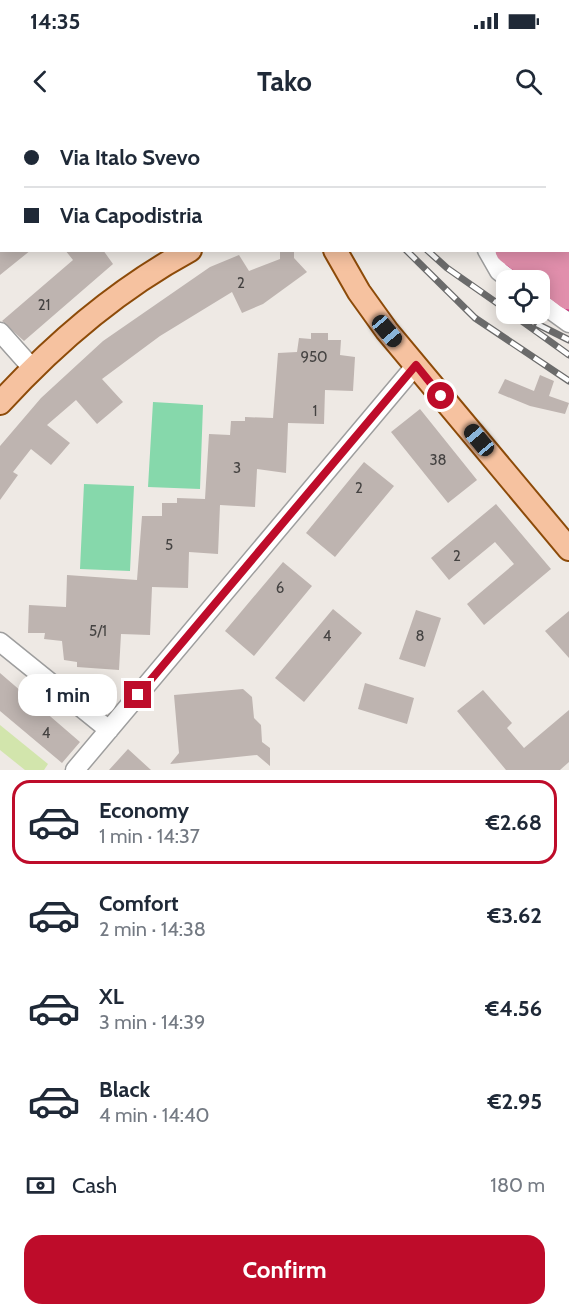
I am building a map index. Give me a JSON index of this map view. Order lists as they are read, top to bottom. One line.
{"house_numbers":["2","21","950","1","38","3","2","5","2","6","5/1","4","8","4"],"page":{"status":"14:35","header":"Tako","banner":["Via Italo Svevo","Via Capodistria"],"bubble":"1 min","list":[{"name":"Economy","note":"1 min · 14:37","value":"€2.68"},{"name":"Comfort","note":"2 min · 14:38","value":"€3.62"},{"name":"XL","note":"3 min · 14:39","value":"€4.56"},{"name":"Black","note":"4 min · 14:40","value":"€2.95"}],"pay":["Cash","180 m"],"buttons":"Confirm"}}
